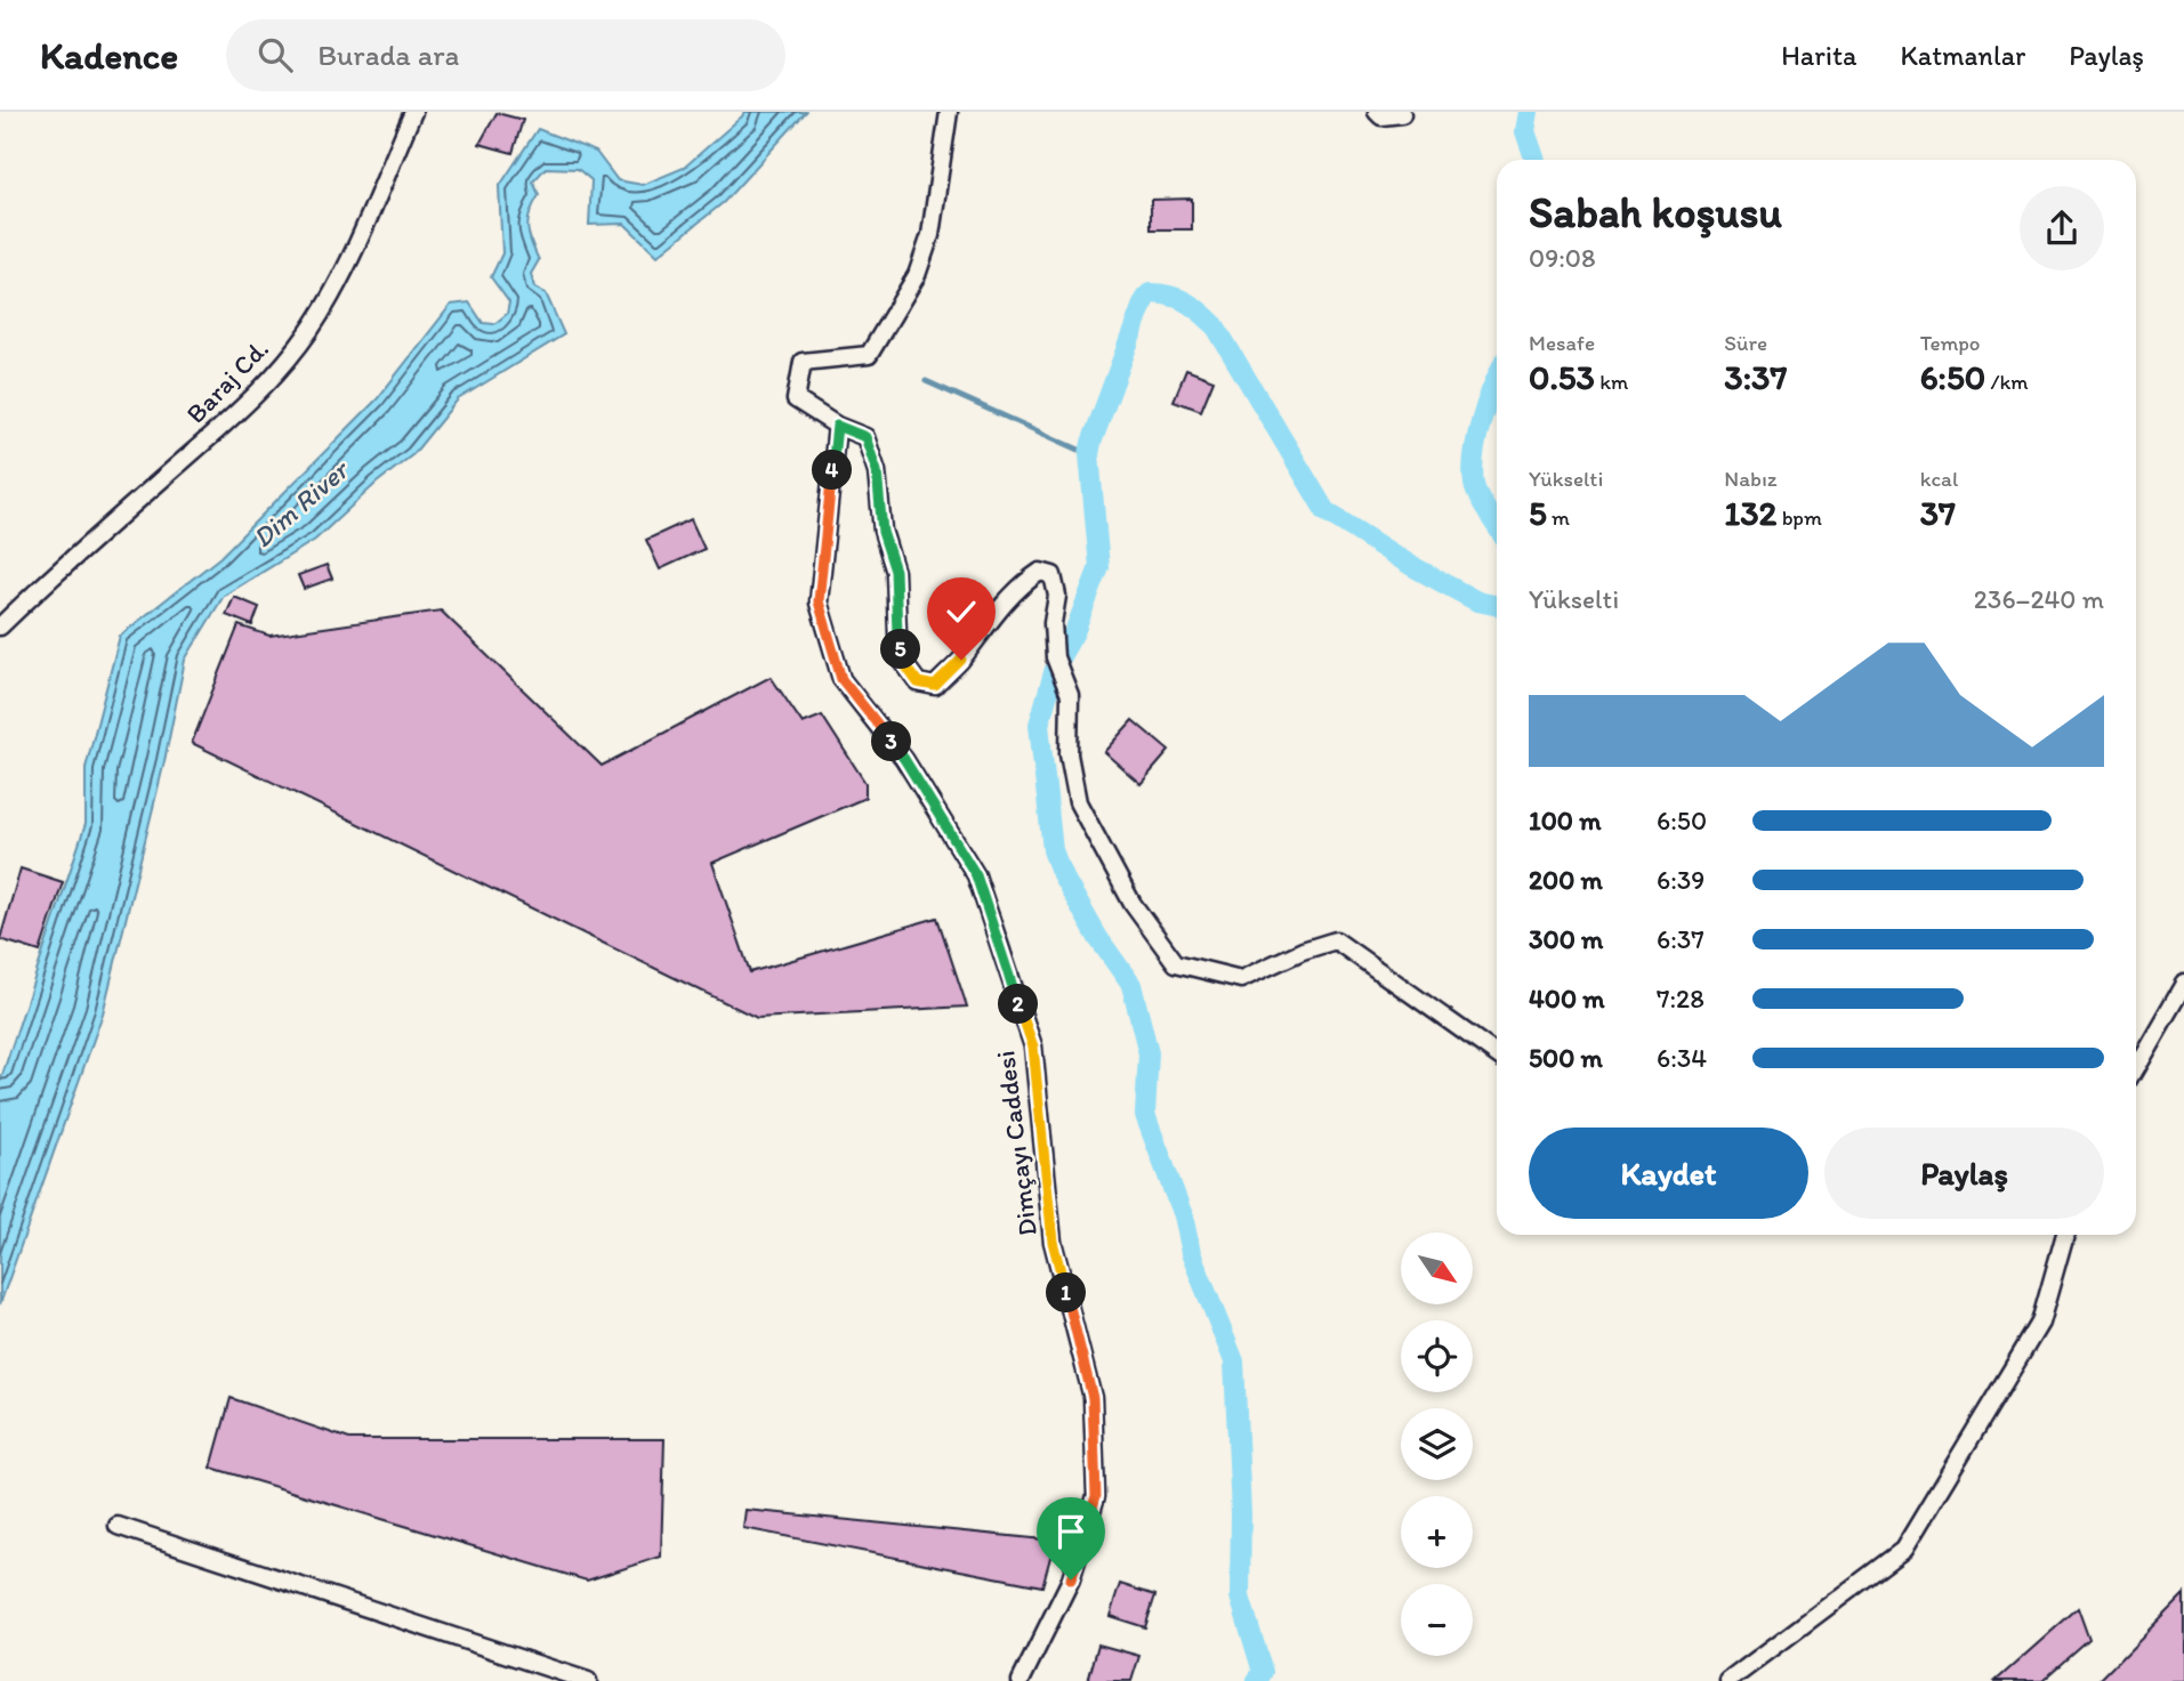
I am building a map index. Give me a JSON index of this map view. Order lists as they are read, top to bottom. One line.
{"streets":{"street":["Baraj Cd.","Dimçayı Caddesi"]},"water":["Dim River"],"north":"bottom right","page":{"header":"Kadence","search":"Burada ara","nav":["Harita","Katmanlar","Paylaş"],"heading":["Sabah koşusu","09:08"],"stats":[["Mesafe","0.53 km"],["Süre","3:37"],["Tempo","6:50 /km"],["Yükselti","5 m"],["Nabız","132 bpm"],["kcal","37"]],"pins":["4","5","3","2","1"],"chart":["Yükselti","236–240 m"],"list":[{"name":"100 m","note":"6:50"},{"name":"200 m","note":"6:39"},{"name":"300 m","note":"6:37"},{"name":"400 m","note":"7:28"},{"name":"500 m","note":"6:34"}],"buttons":["Kaydet","Paylaş"],"map_buttons":["+","−"]}}
